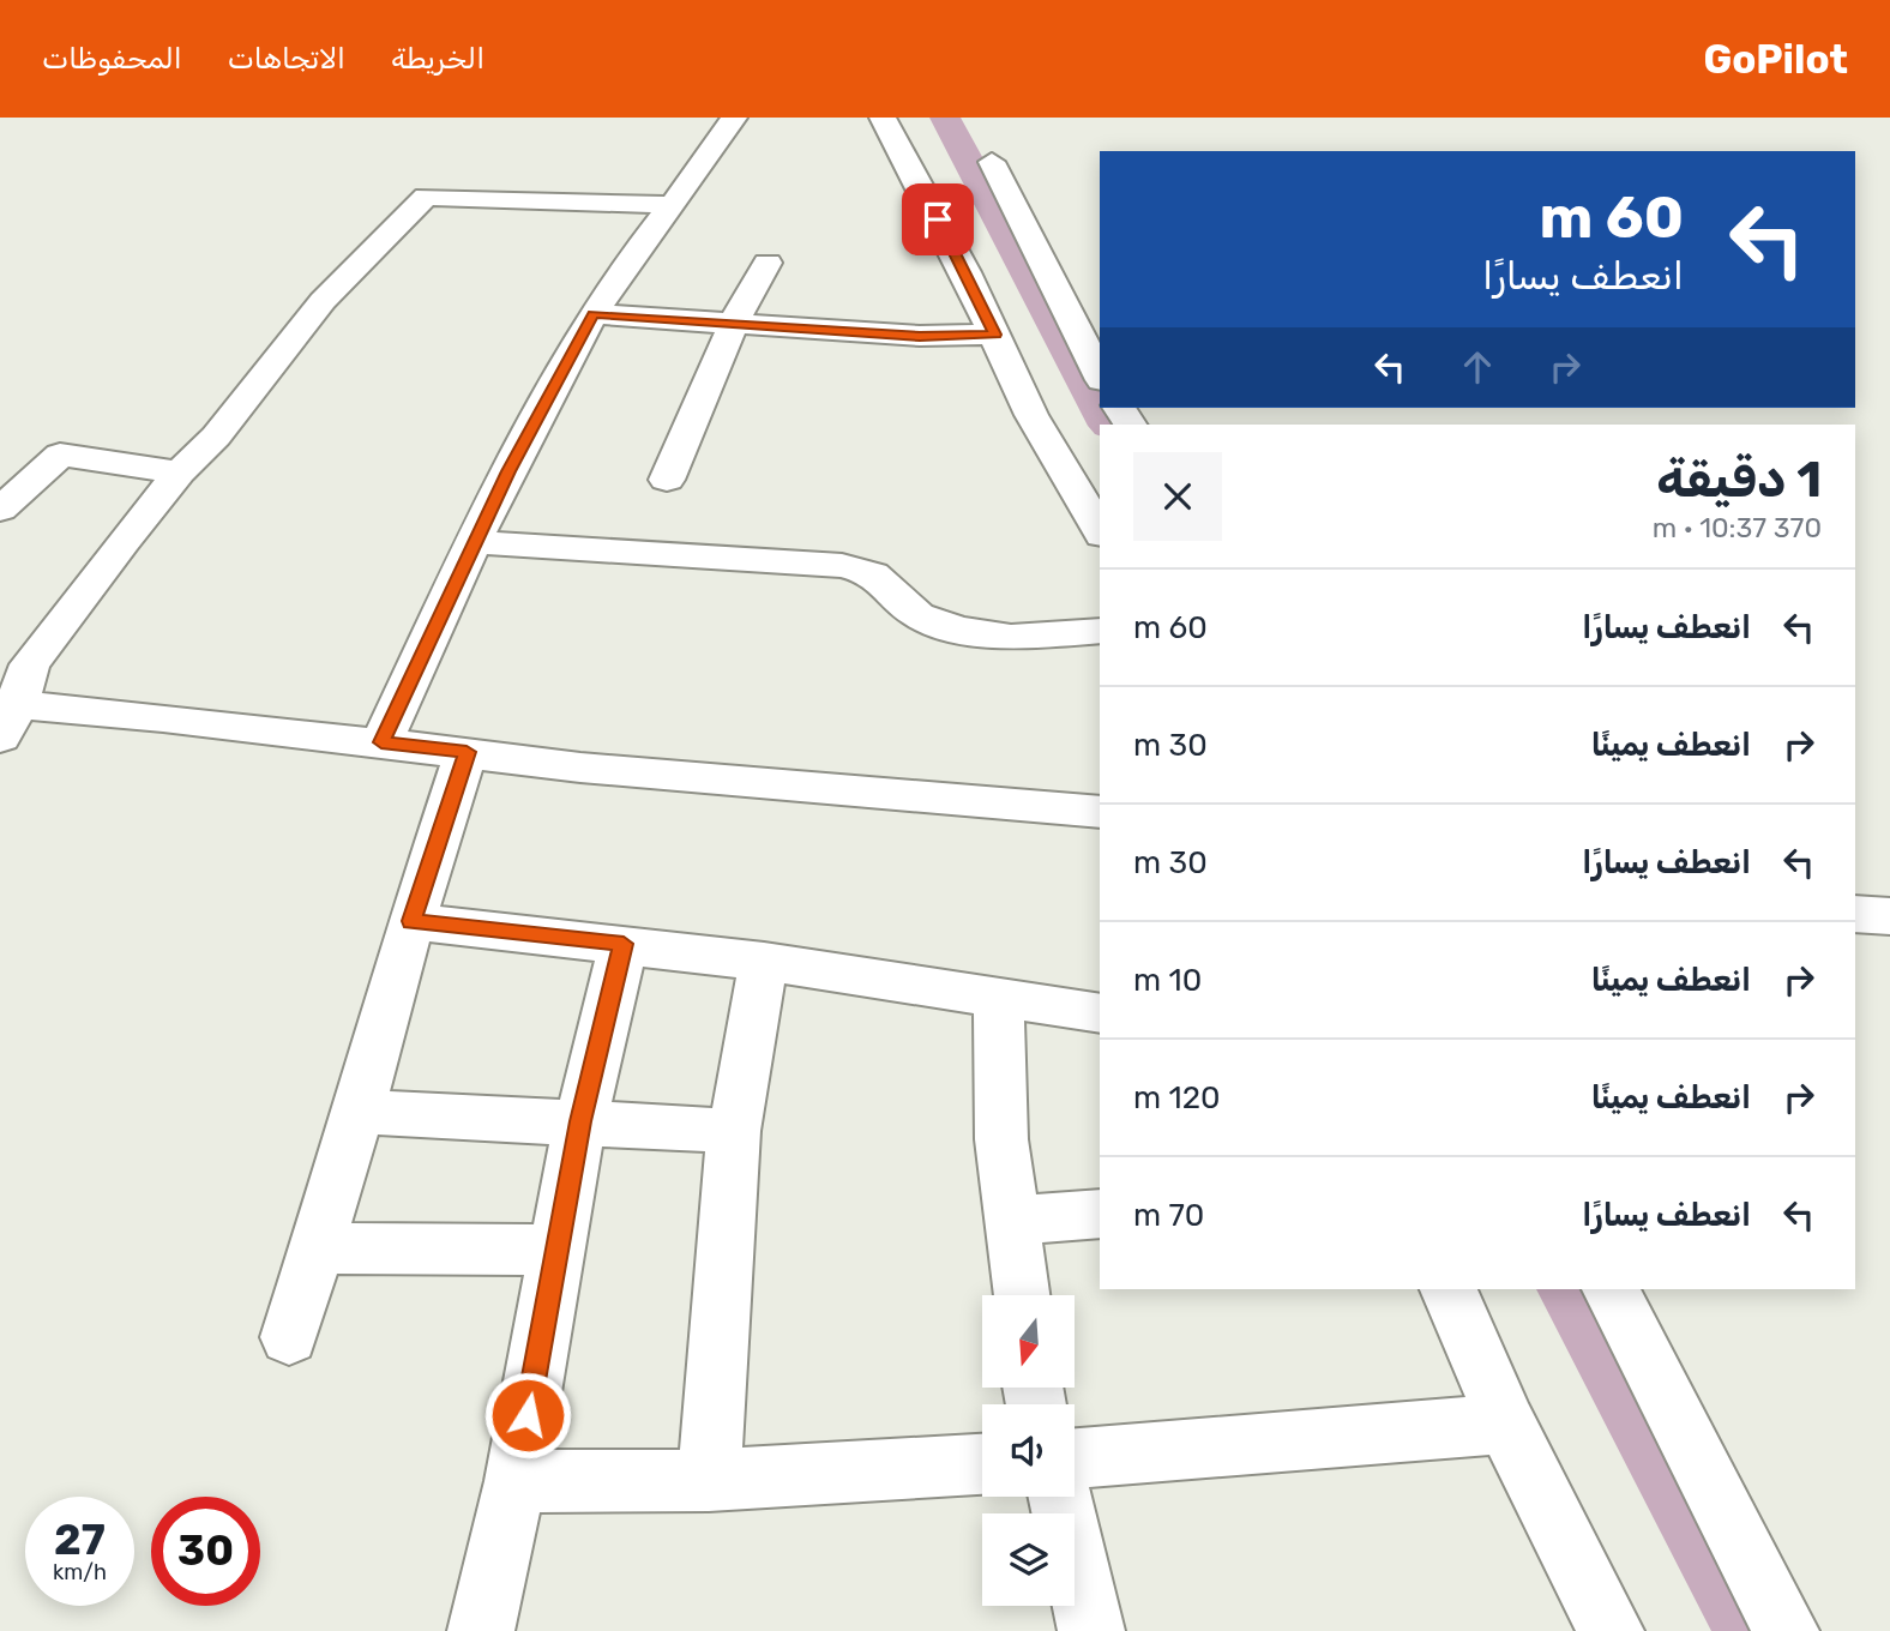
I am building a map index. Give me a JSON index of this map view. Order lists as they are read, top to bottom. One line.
{"north":"bottom","page":{"header":"GoPilot","nav":["الخريطة","الاتجاهات","المحفوظات"],"turn":["60 m","انعطف يسارًا"],"heading":["1 دقيقة","370 m · 10:37"],"list":[{"name":"انعطف يسارًا","value":"60 m"},{"name":"انعطف يمينًا","value":"30 m"},{"name":"انعطف يسارًا","value":"30 m"},{"name":"انعطف يمينًا","value":"10 m"},{"name":"انعطف يمينًا","value":"120 m"},{"name":"انعطف يسارًا","value":"70 m"}],"speed":"27 km/h","limit":"30"}}
